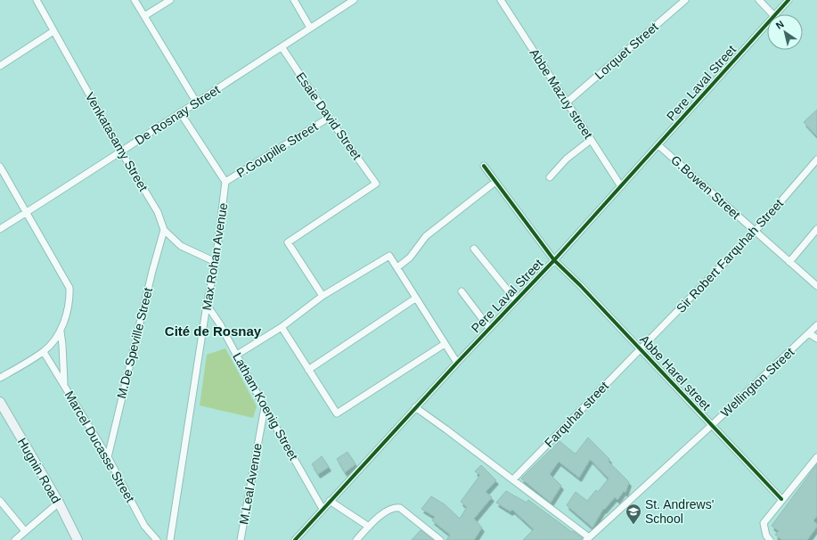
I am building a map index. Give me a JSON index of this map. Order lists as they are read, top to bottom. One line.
{"streets":{"main road":["Hugnin Road"],"street":["Lorquet Street","Pere Laval Street","Abbe Mazuy street","De Rosnay Street","Esaie David Street","Venkatasamy Street","P.Goupille Street","G.Bowen Street","Sir Robert Farquhah Street","Max Rohan Avenue","M.De Speville Street","Abbe Harel street","Wellington Street","Latham Koenig Street","Farquhar street","Marcel Ducasse Street","M.Leal Avenue"]},"crossings":[["Lorquet Street","Abbe Mazuy street"],["Pere Laval Street","Abbe Mazuy street"],["Pere Laval Street","G.Bowen Street"],["Pere Laval Street","Abbe Harel street"],["Pere Laval Street","Latham Koenig Street"],["De Rosnay Street","Esaie David Street"],["De Rosnay Street","Venkatasamy Street"],["Esaie David Street","P.Goupille Street"],["Venkatasamy Street","Max Rohan Avenue"],["Venkatasamy Street","M.De Speville Street"],["P.Goupille Street","Max Rohan Avenue"],["G.Bowen Street","Sir Robert Farquhah Street"],["Sir Robert Farquhah Street","Abbe Harel street"],["Sir Robert Farquhah Street","Farquhar street"],["Max Rohan Avenue","Latham Koenig Street"],["M.De Speville Street","Marcel Ducasse Street"],["Abbe Harel street","Wellington Street"],["Abbe Harel street","Farquhar street"],["Latham Koenig Street","M.Leal Avenue"]],"districts":["Cité de Rosnay"],"places":{"school or university":["St. Andrews' School"]},"north":"top left"}
